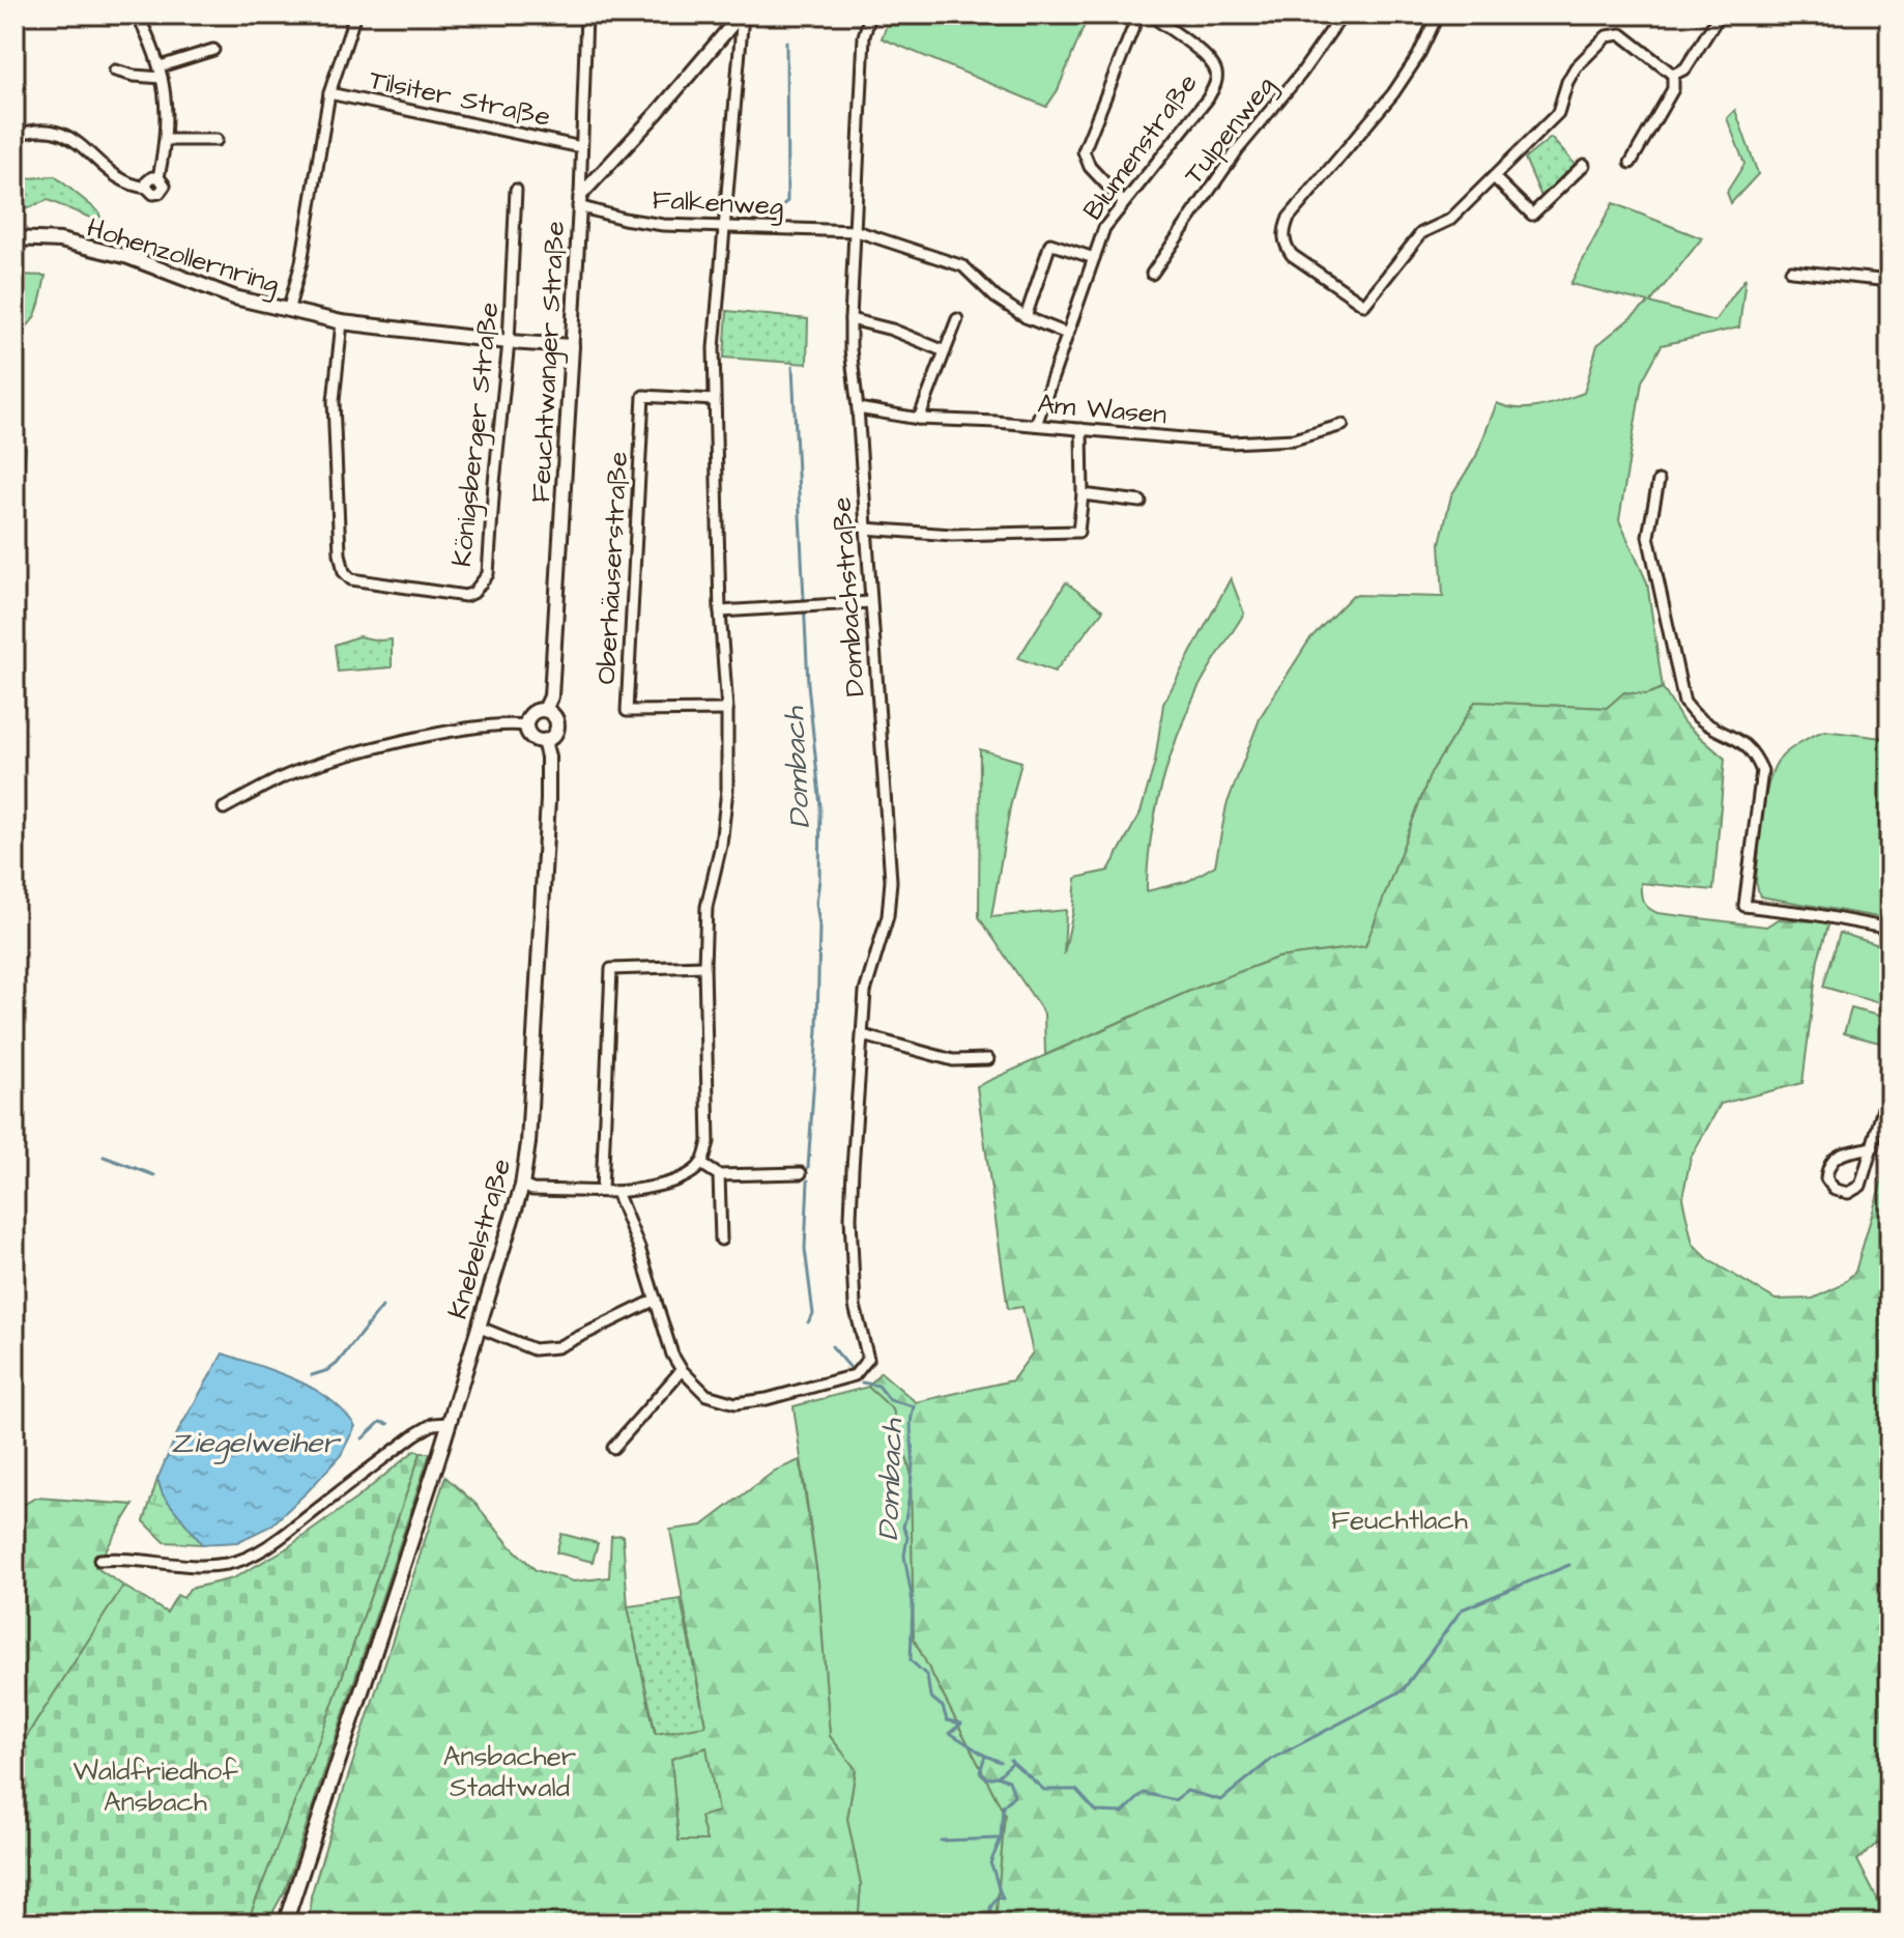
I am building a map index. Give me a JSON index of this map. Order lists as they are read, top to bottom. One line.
{"streets":{"main road":["Hohenzollernring","Feuchtwanger Straße","Knebelstraße"],"street":["Tilsiter Straße","Tulpenweg","Blumenstraße","Falkenweg","Am Wasen","Königsberger Straße","Oberhäuserstraße","Dombachstraße"]},"crossings":[["Tilsiter Straße","Feuchtwanger Straße"],["Blumenstraße","Falkenweg"],["Blumenstraße","Am Wasen"],["Falkenweg","Feuchtwanger Straße"],["Falkenweg","Dombachstraße"],["Hohenzollernring","Feuchtwanger Straße"],["Hohenzollernring","Königsberger Straße"],["Feuchtwanger Straße","Knebelstraße"],["Am Wasen","Dombachstraße"]],"water":["Dombach","Ziegelweiher"],"parks":["Feuchtlach","Ansbacher Stadtwald","Waldfriedhof Ansbach"]}
